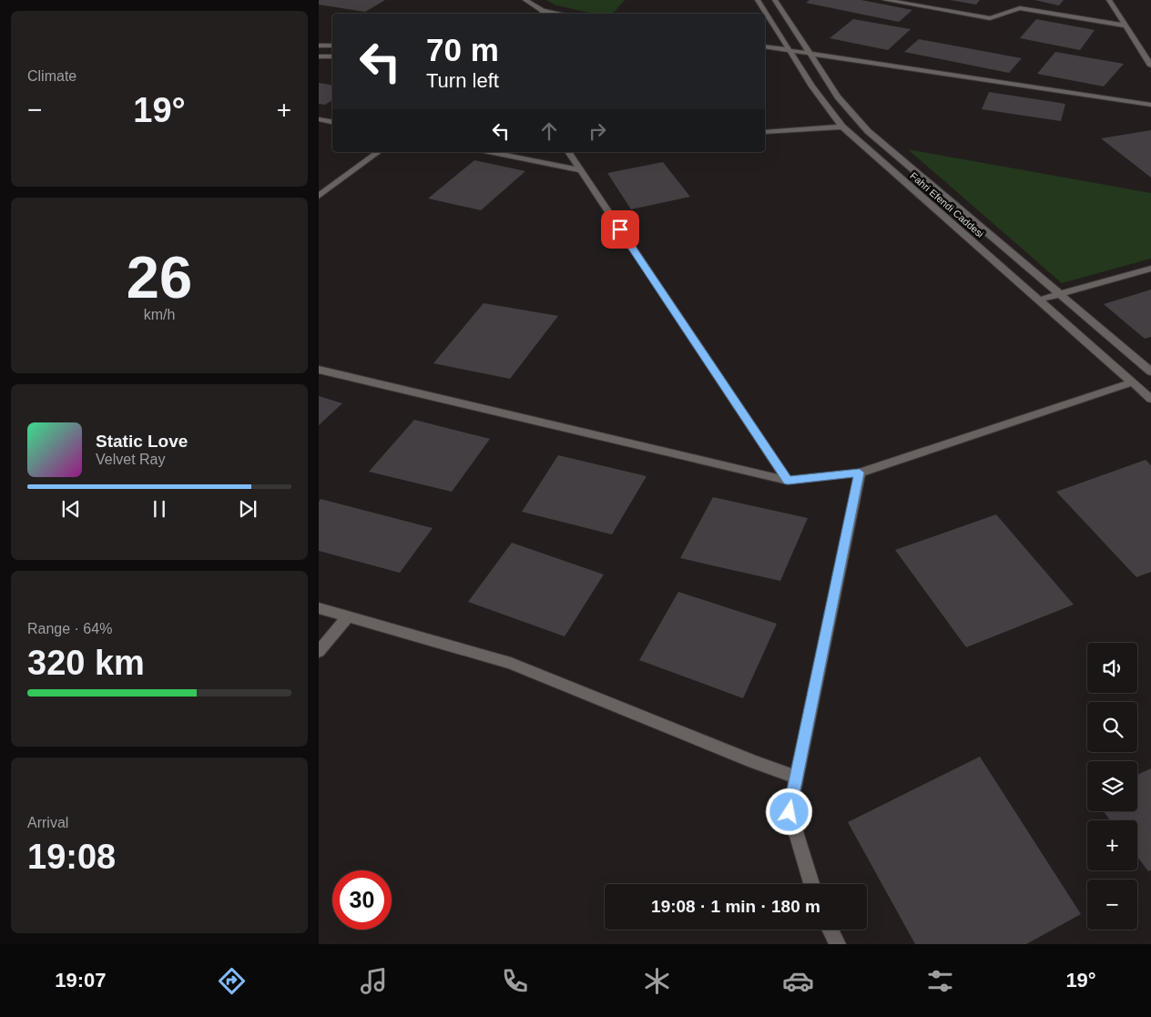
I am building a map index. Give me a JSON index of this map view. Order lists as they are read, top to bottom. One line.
{"streets":{"street":["Fahri Efendi Caddesi"]},"page":{"tile":["Climate",["26","km/h"],["Range · 64%","320 km"],["Arrival","19:08"]],"turn":["70 m","Turn left"],"heat":["−","19°","+"],"song":["Static Love","Velvet Ray"],"map_buttons":["+","−"],"limit":"30","trip":"19:08 · 1 min · 180 m","tabs":["19:07","19°"]}}
